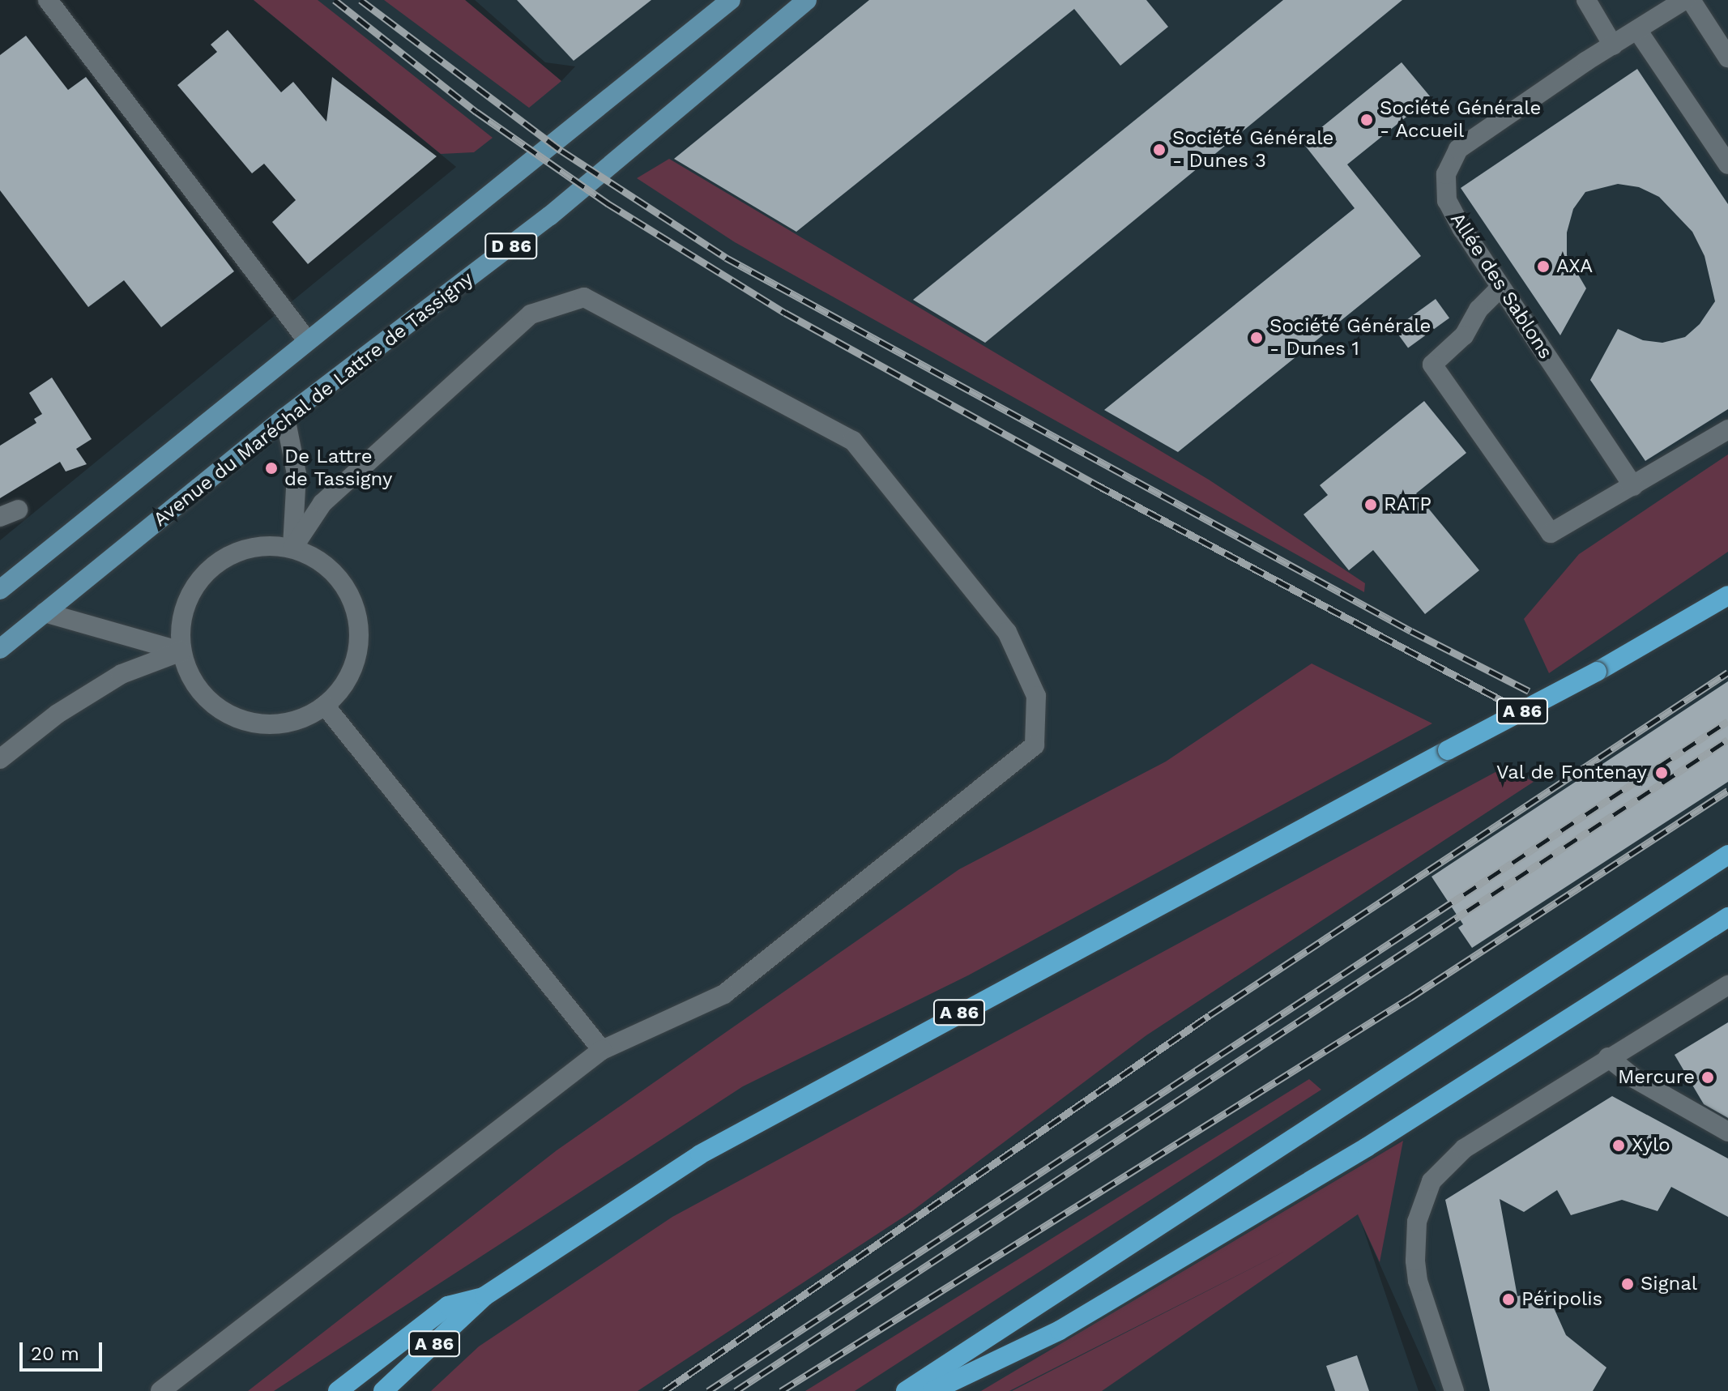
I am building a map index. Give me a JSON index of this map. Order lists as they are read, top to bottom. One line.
{"streets":{"highway":["A 86"],"main road":["D 86","Avenue du Maréchal de Lattre de Tassigny"],"street":["Allée des Sablons"]},"places":["Société Générale - Accueil","Société Générale - Dunes 3","AXA","Société Générale - Dunes 1","De Lattre de Tassigny","RATP","Val de Fontenay","Mercure","Xylo","Signal","Péripolis"],"scale_bar":"20 m"}
